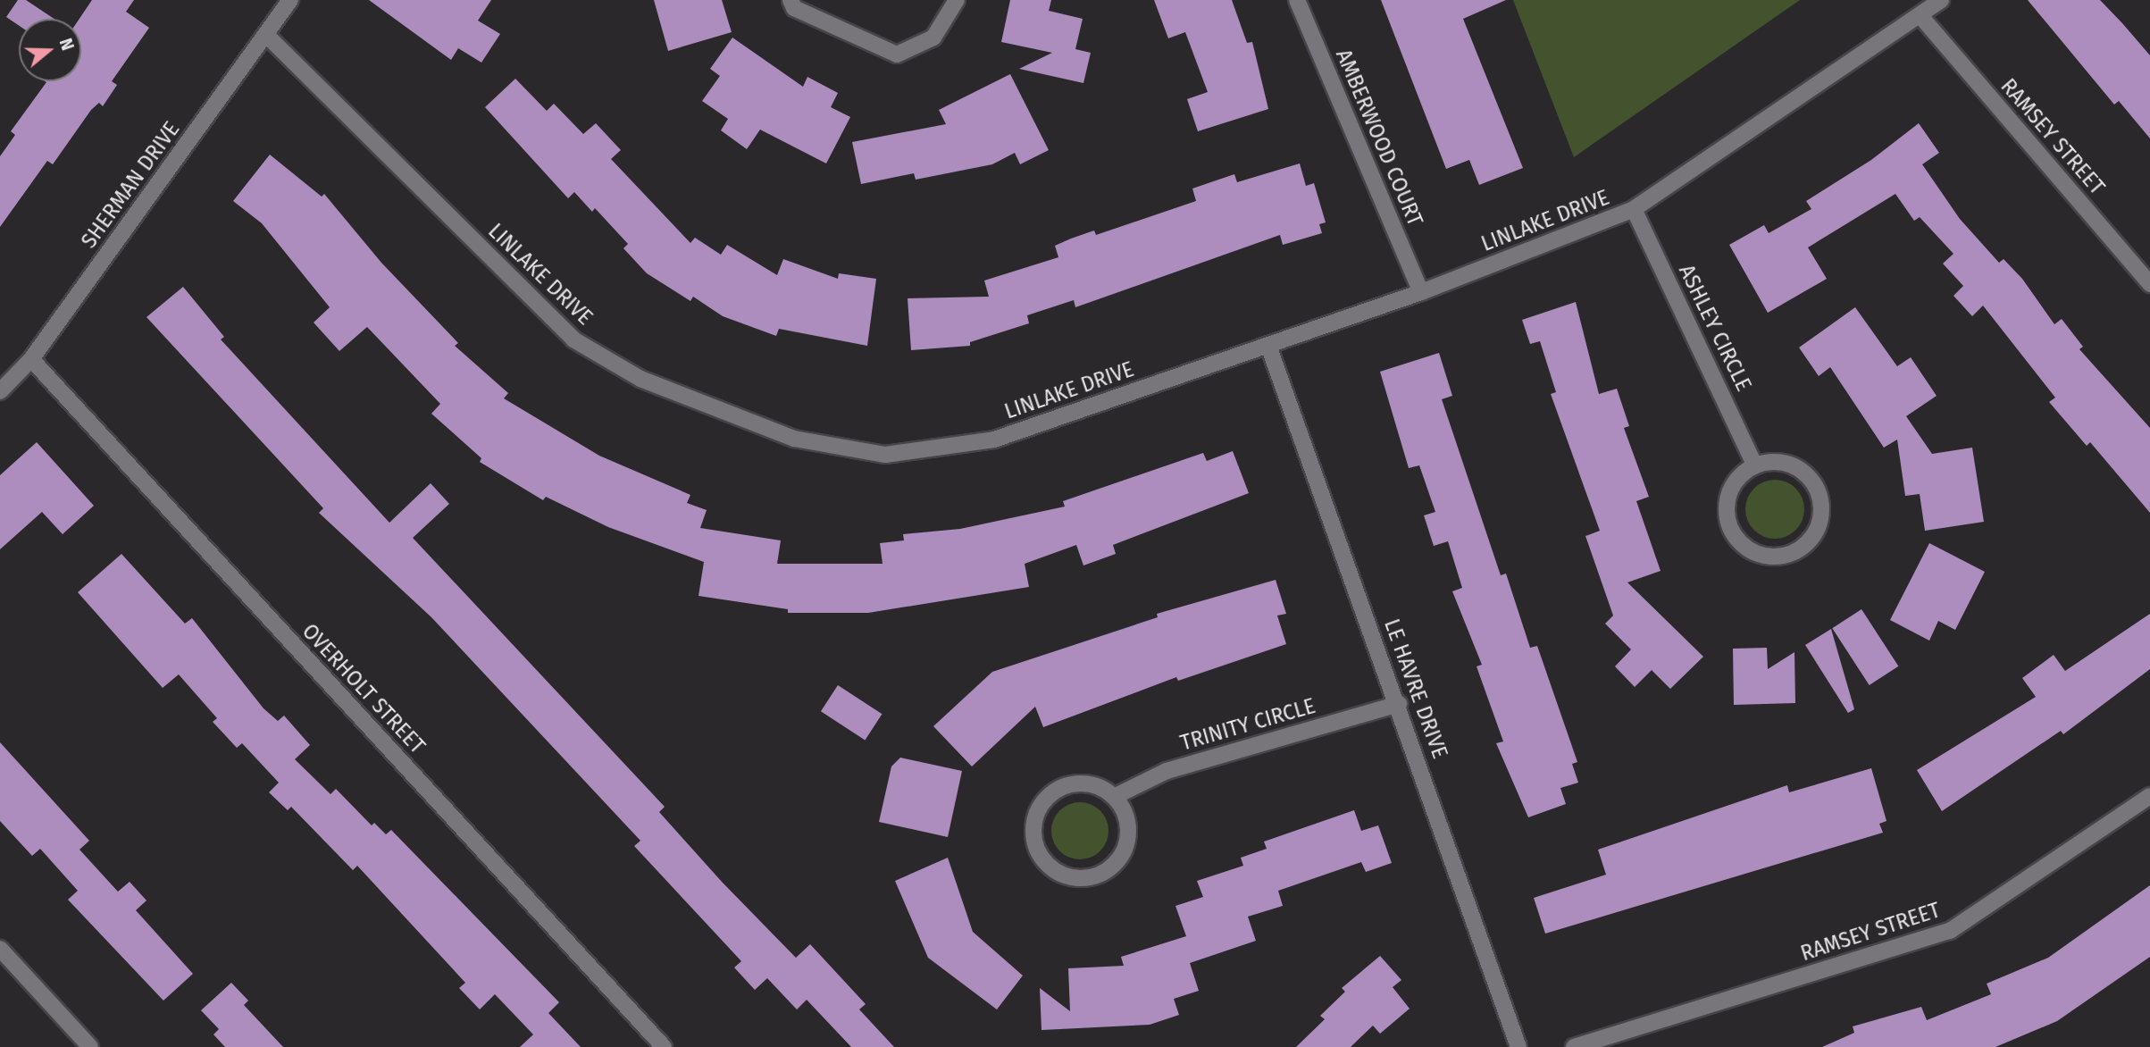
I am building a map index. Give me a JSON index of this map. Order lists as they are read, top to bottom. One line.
{"streets":{"street":["RAMSEY STREET","AMBERWOOD COURT","SHERMAN DRIVE","LINLAKE DRIVE","ASHLEY CIRCLE","OVERHOLT STREET","LE HAVRE DRIVE","TRINITY CIRCLE"]},"crossings":[["RAMSEY STREET","LINLAKE DRIVE"],["AMBERWOOD COURT","LINLAKE DRIVE"],["SHERMAN DRIVE","LINLAKE DRIVE"],["SHERMAN DRIVE","OVERHOLT STREET"],["LINLAKE DRIVE","ASHLEY CIRCLE"],["LINLAKE DRIVE","LE HAVRE DRIVE"],["LE HAVRE DRIVE","TRINITY CIRCLE"]],"north":"right"}
